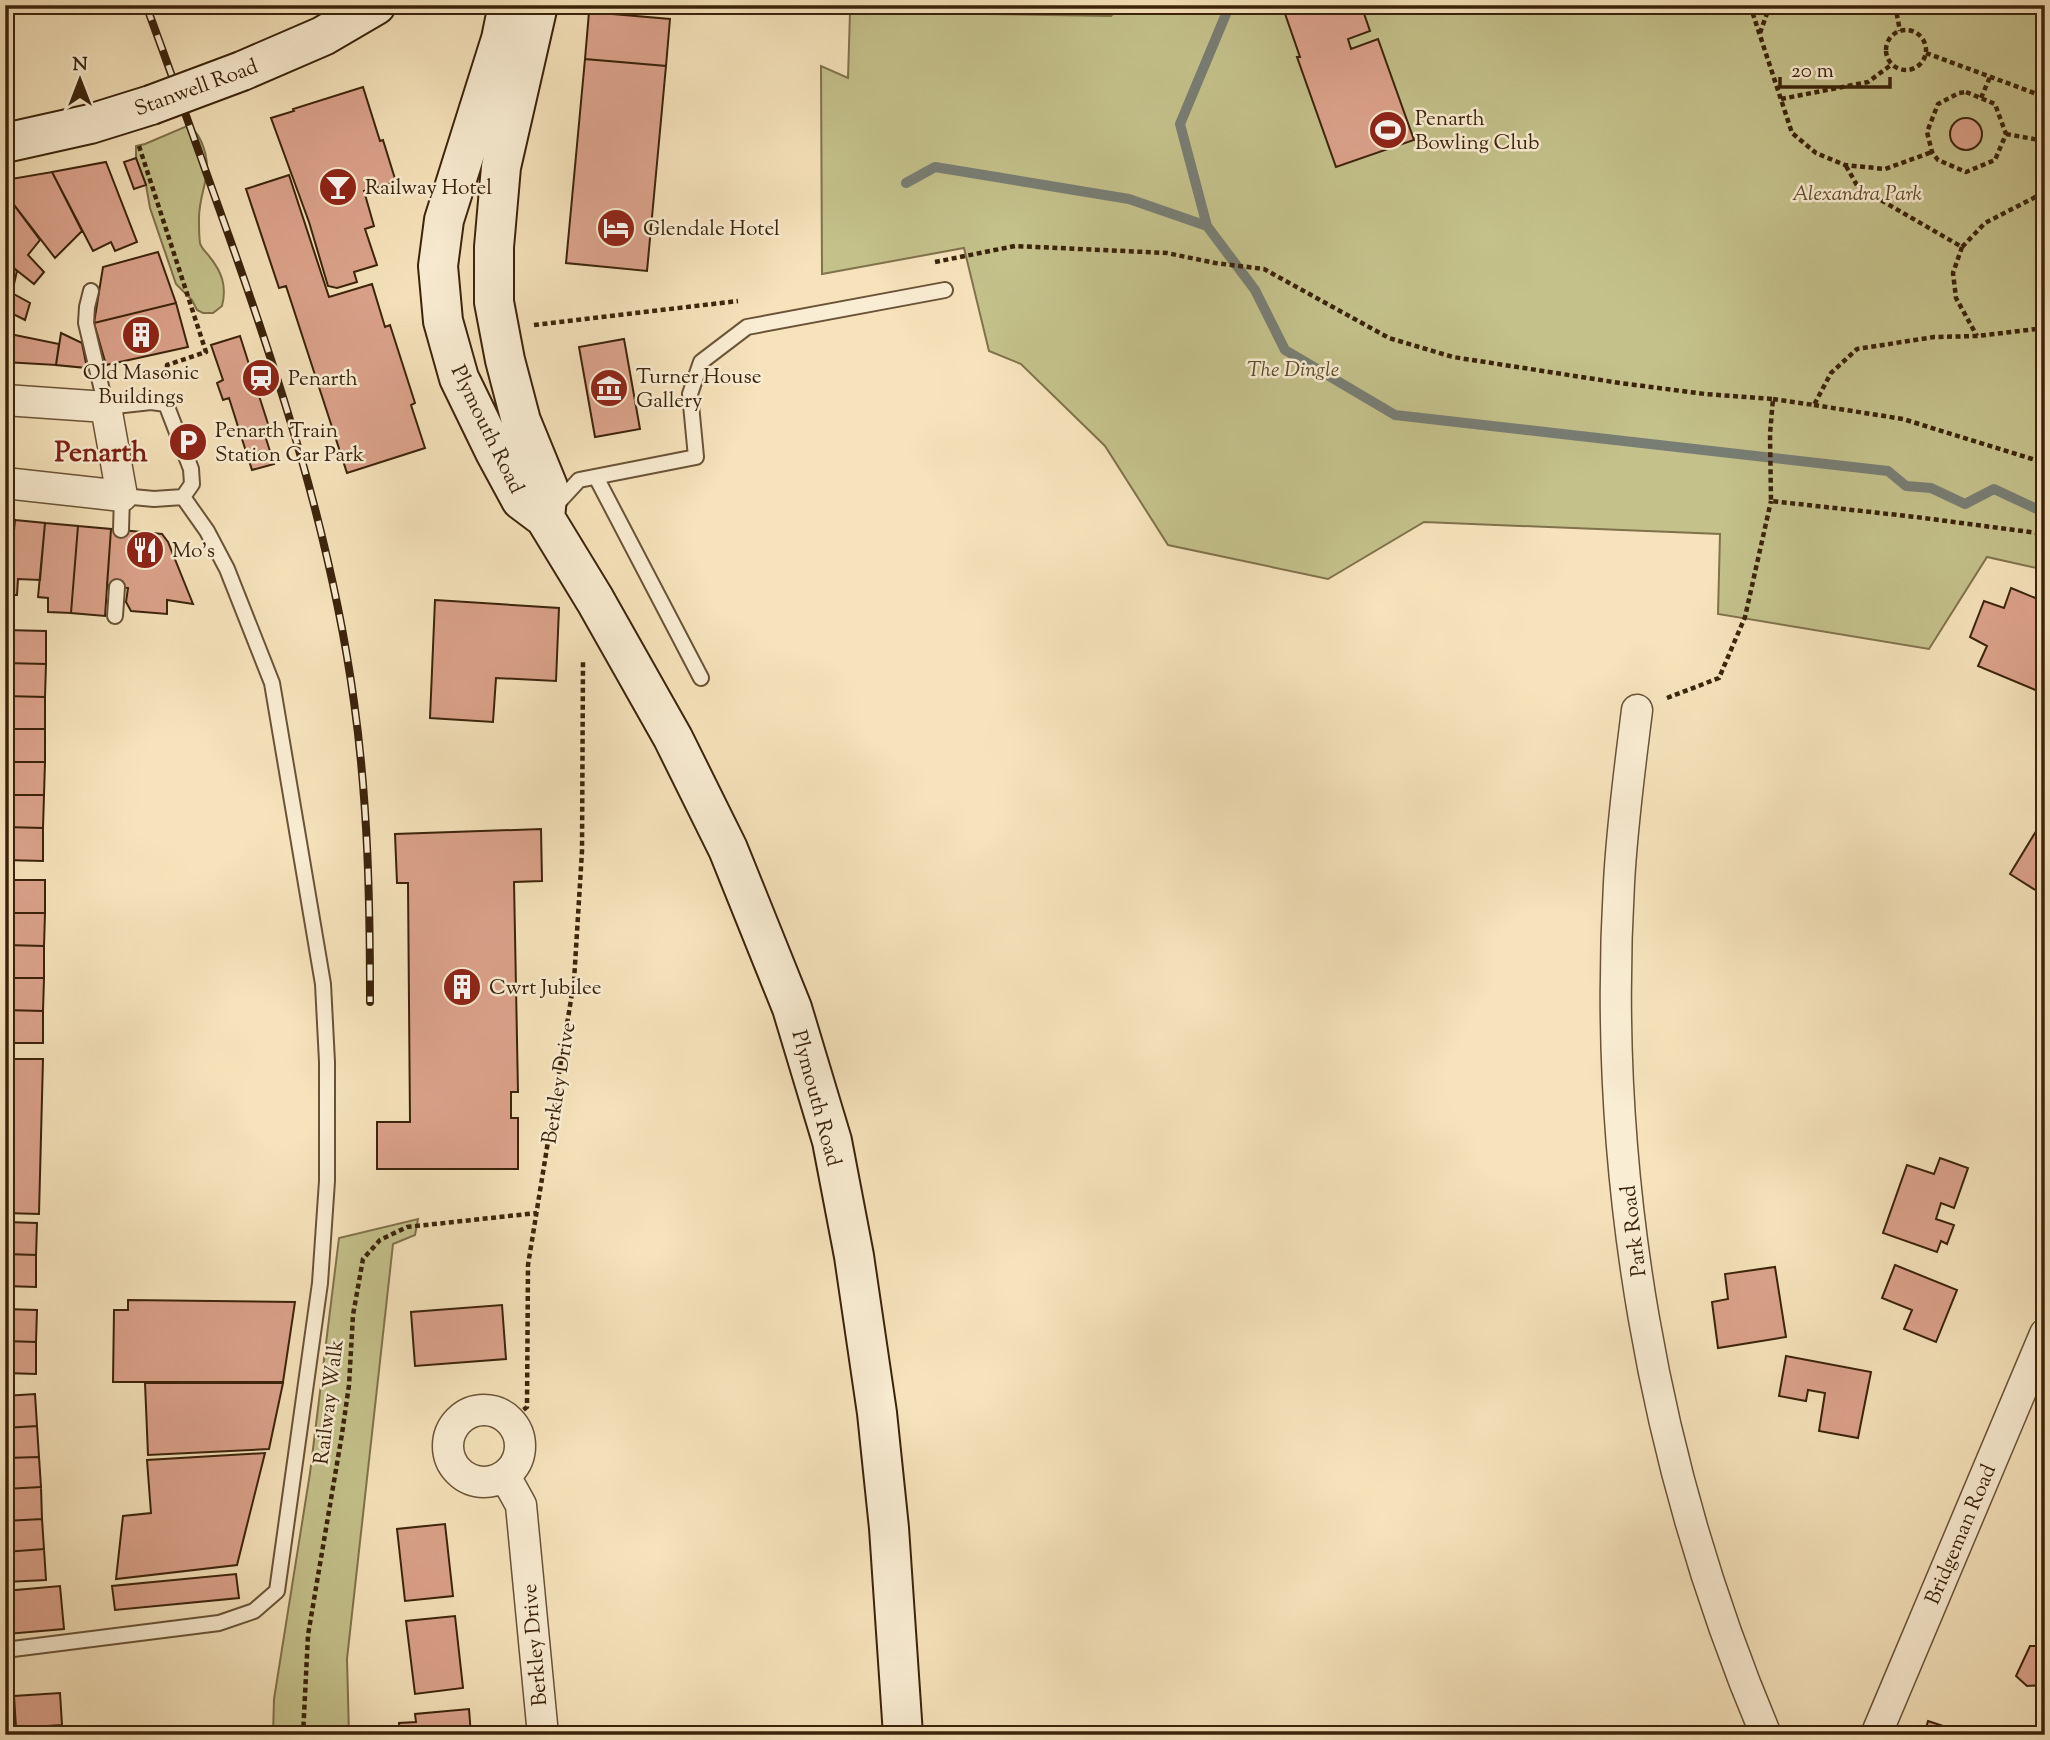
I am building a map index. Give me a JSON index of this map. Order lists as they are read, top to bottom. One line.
{"streets":{"street":["Stanwell Road","Plymouth Road","Berkley Drive","Park Road","Bridgeman Road"],"path":["Railway Walk"]},"crossings":[["Plymouth Road","Berkley Drive"],["Berkley Drive","Railway Walk"]],"districts":["Penarth"],"parks":["Alexandra Park","The Dingle"],"places":{"sports":["Penarth Bowling Club"],"bar":["Railway Hotel"],"hotel":["Glendale Hotel"],"building":["Old Masonic Buildings","Cwrt Jubilee"],"station":["Penarth"],"museum":["Turner House Gallery"],"parking":["Penarth Train Station Car Park"],"restaurant":["Mo's"]},"scale_bar":"20 m","north":"top"}
